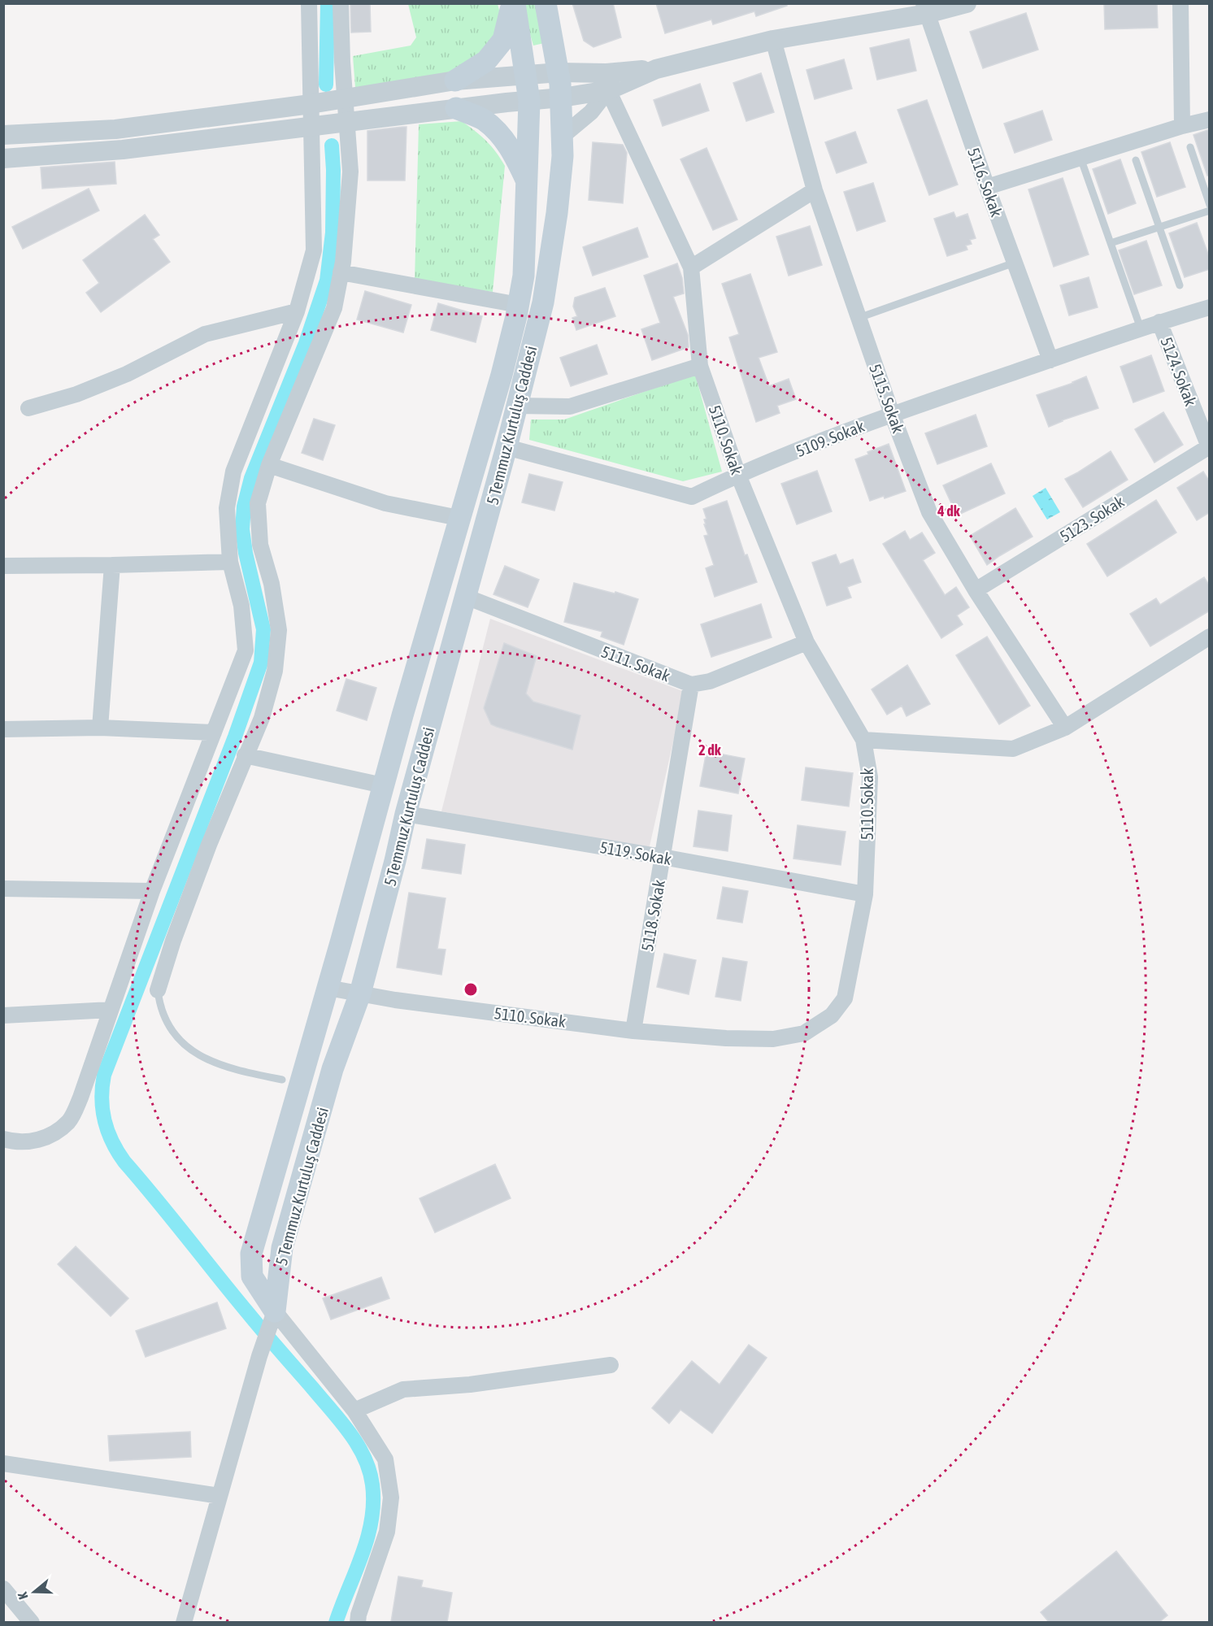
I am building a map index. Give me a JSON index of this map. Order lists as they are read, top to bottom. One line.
{"streets":{"main road":["5 Temmuz Kurtuluş Caddesi"],"street":["5116. Sokak","5124. Sokak","5115. Sokak","5109. Sokak","5110. Sokak","5123. Sokak","5111. Sokak","5119. Sokak","5118. Sokak"]},"crossings":[["5116. Sokak","5109. Sokak"],["5124. Sokak","5109. Sokak"],["5124. Sokak","5123. Sokak"],["5115. Sokak","5109. Sokak"],["5115. Sokak","5123. Sokak"],["5 Temmuz Kurtuluş Caddesi","5109. Sokak"],["5 Temmuz Kurtuluş Caddesi","5110. Sokak"],["5 Temmuz Kurtuluş Caddesi","5111. Sokak"],["5 Temmuz Kurtuluş Caddesi","5119. Sokak"],["5109. Sokak","5110. Sokak"],["5110. Sokak","5111. Sokak"],["5110. Sokak","5119. Sokak"],["5110. Sokak","5118. Sokak"],["5111. Sokak","5118. Sokak"],["5119. Sokak","5118. Sokak"]],"north":"left","rings":["4 dk","2 dk"]}
